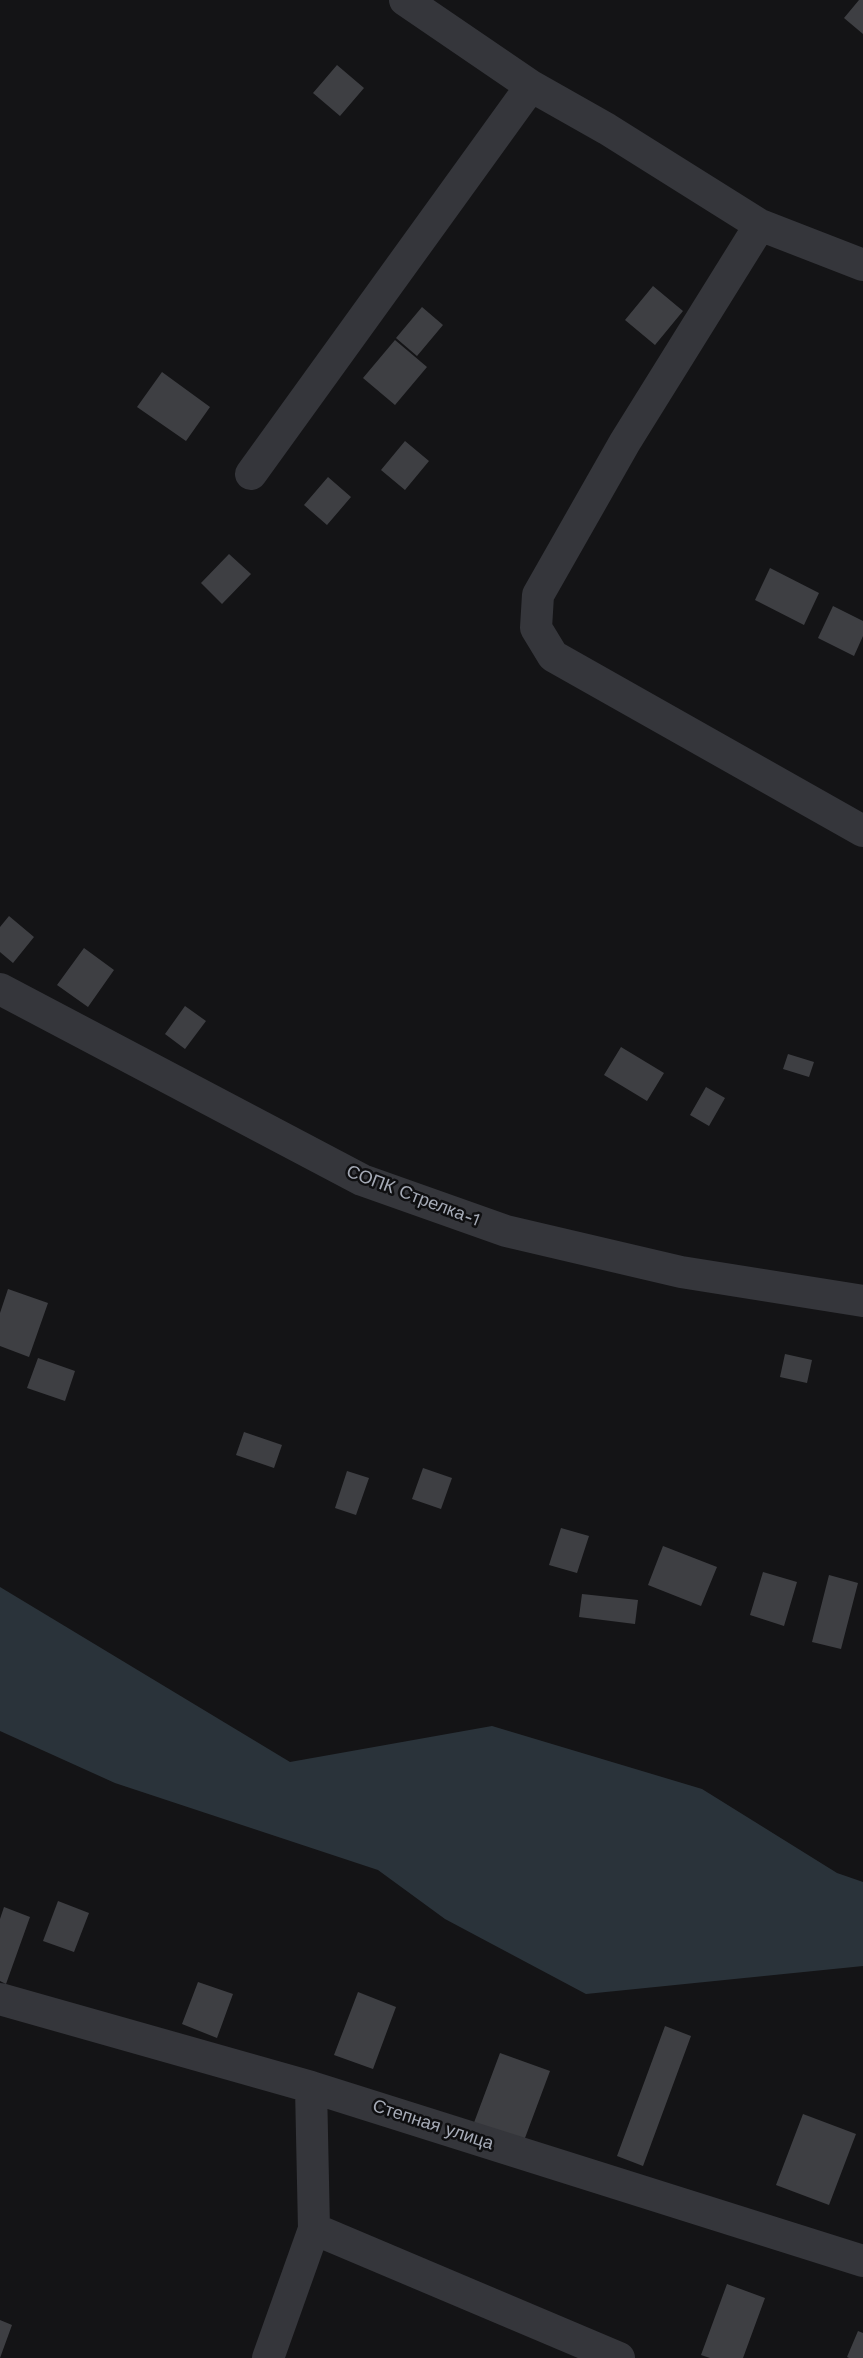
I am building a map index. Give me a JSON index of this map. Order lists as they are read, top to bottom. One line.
{"streets":{"street":["СОПК Стрелка-1","Степная улица"]}}
